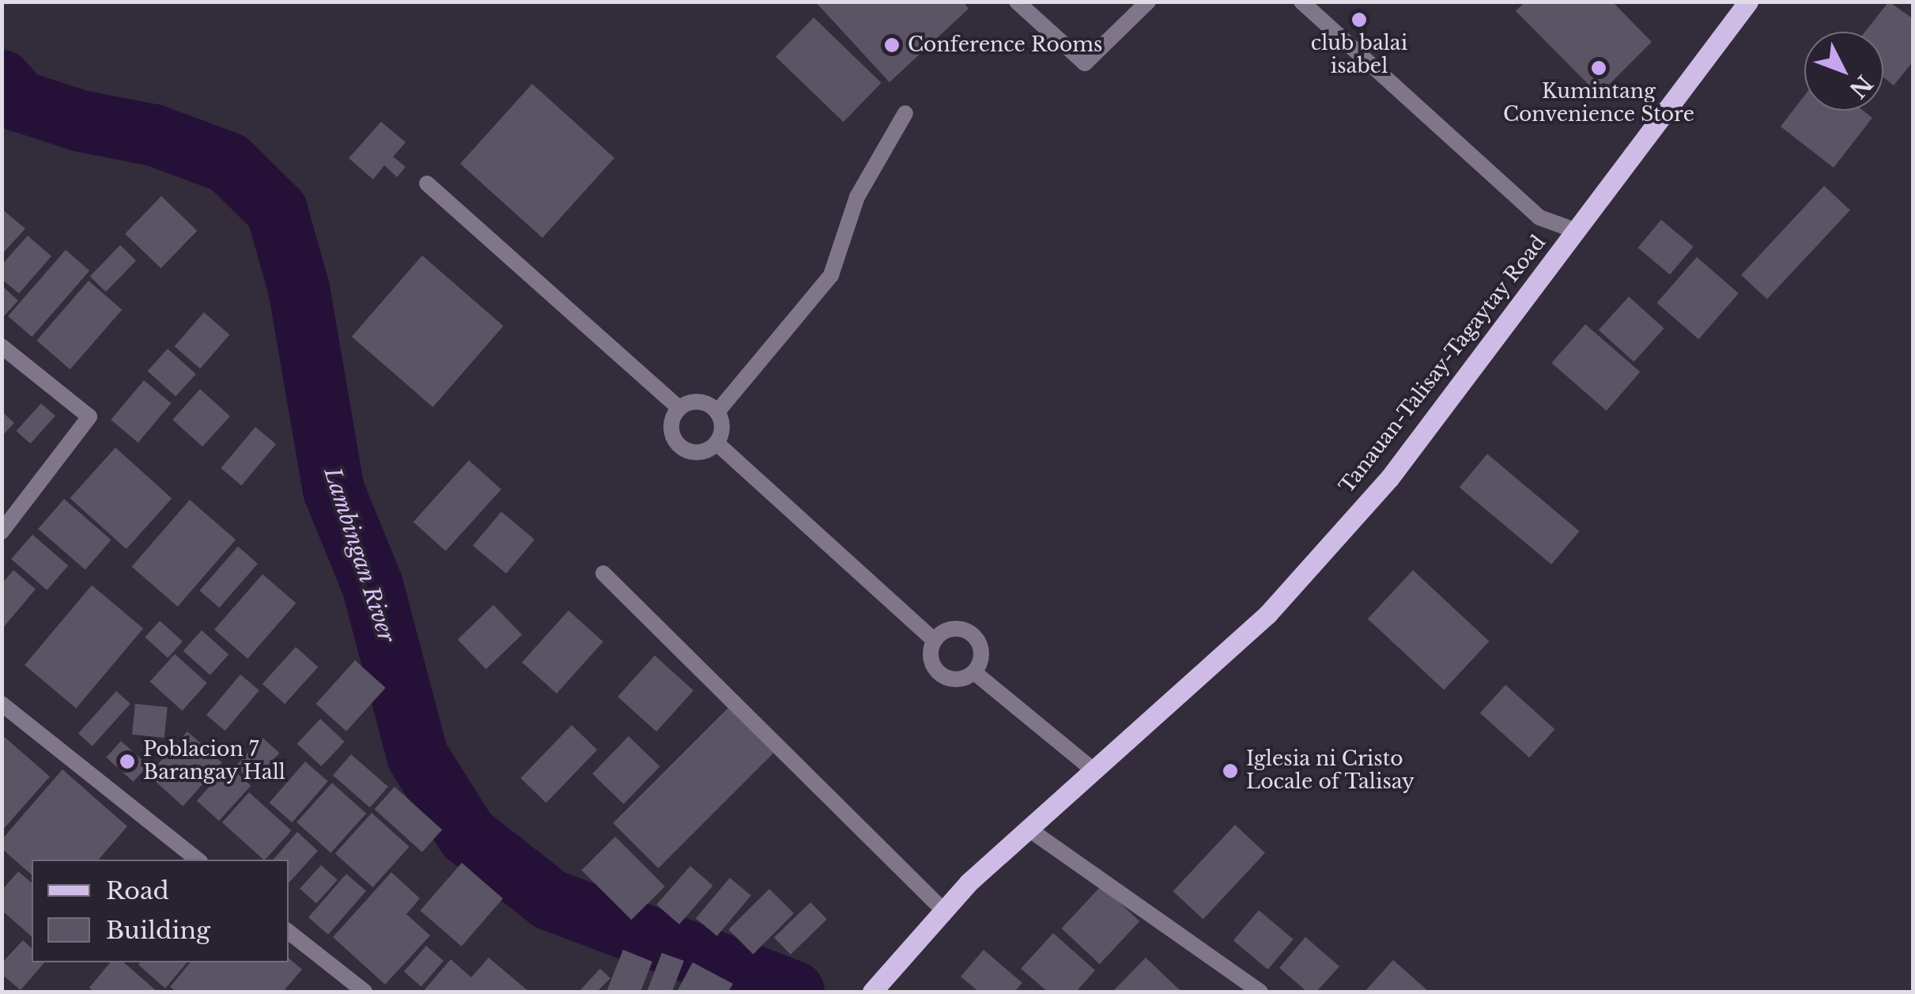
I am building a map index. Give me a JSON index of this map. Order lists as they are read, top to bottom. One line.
{"streets":{"main road":["Tanauan-Talisay-Tagaytay Road"]},"water":["Lambingan River"],"places":["club balai isabel","Conference Rooms","Kumintang Convenience Store","Poblacion 7 Barangay Hall","Iglesia ni Cristo Locale of Talisay"],"legend":["Road","Building"],"north":"bottom right"}
